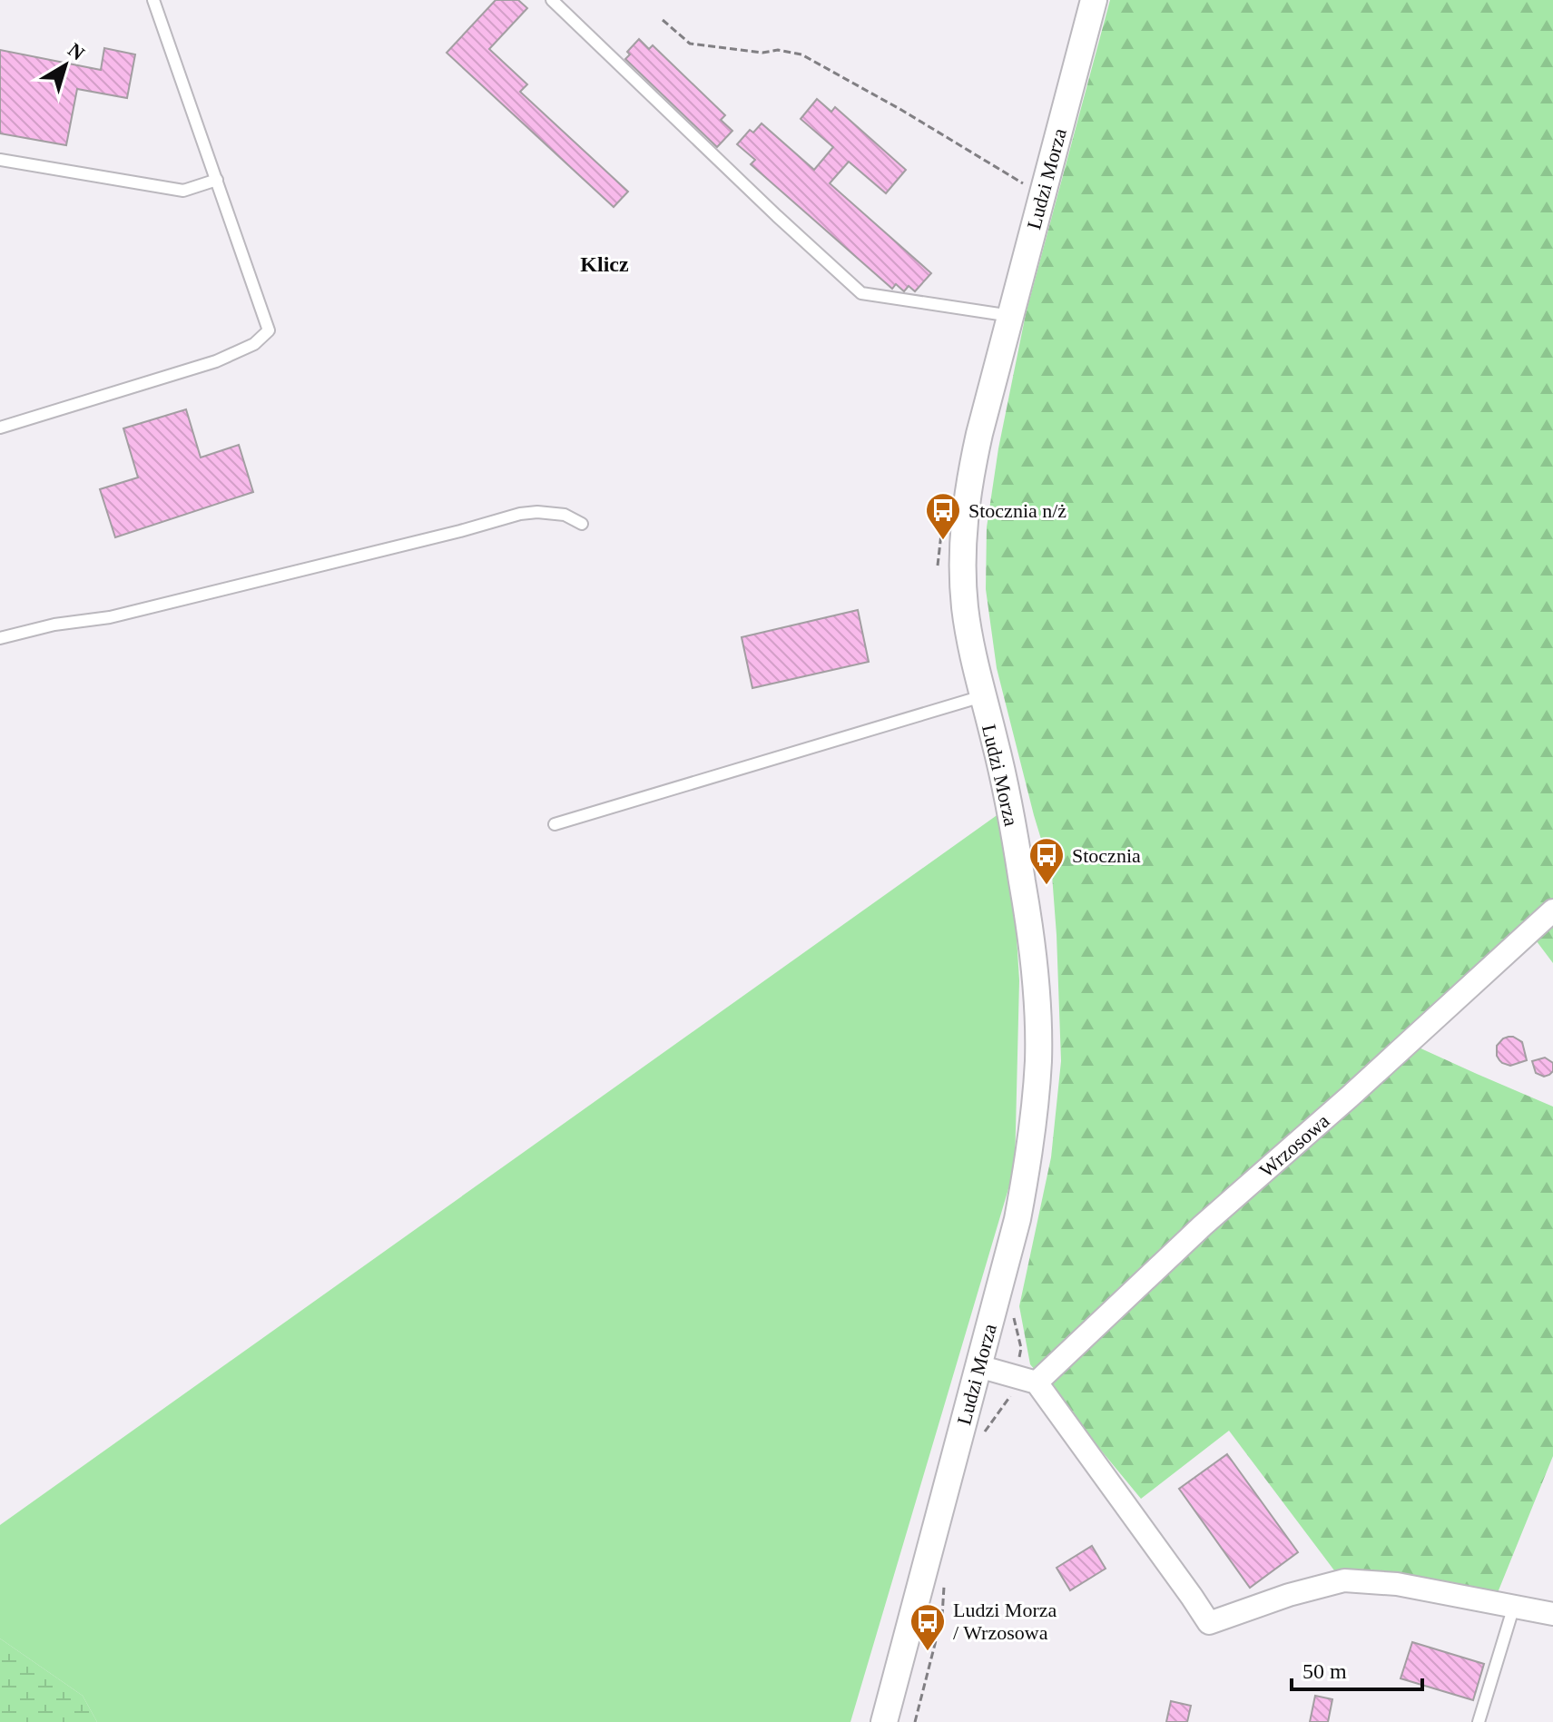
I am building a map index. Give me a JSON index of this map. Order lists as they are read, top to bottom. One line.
{"streets":{"street":["Ludzi Morza","Wrzosowa"]},"districts":["Klicz"],"places":{"bus stop":["Stocznia n/ż","Stocznia","Ludzi Morza / Wrzosowa"]},"scale_bar":"50 m","north":"top right"}
